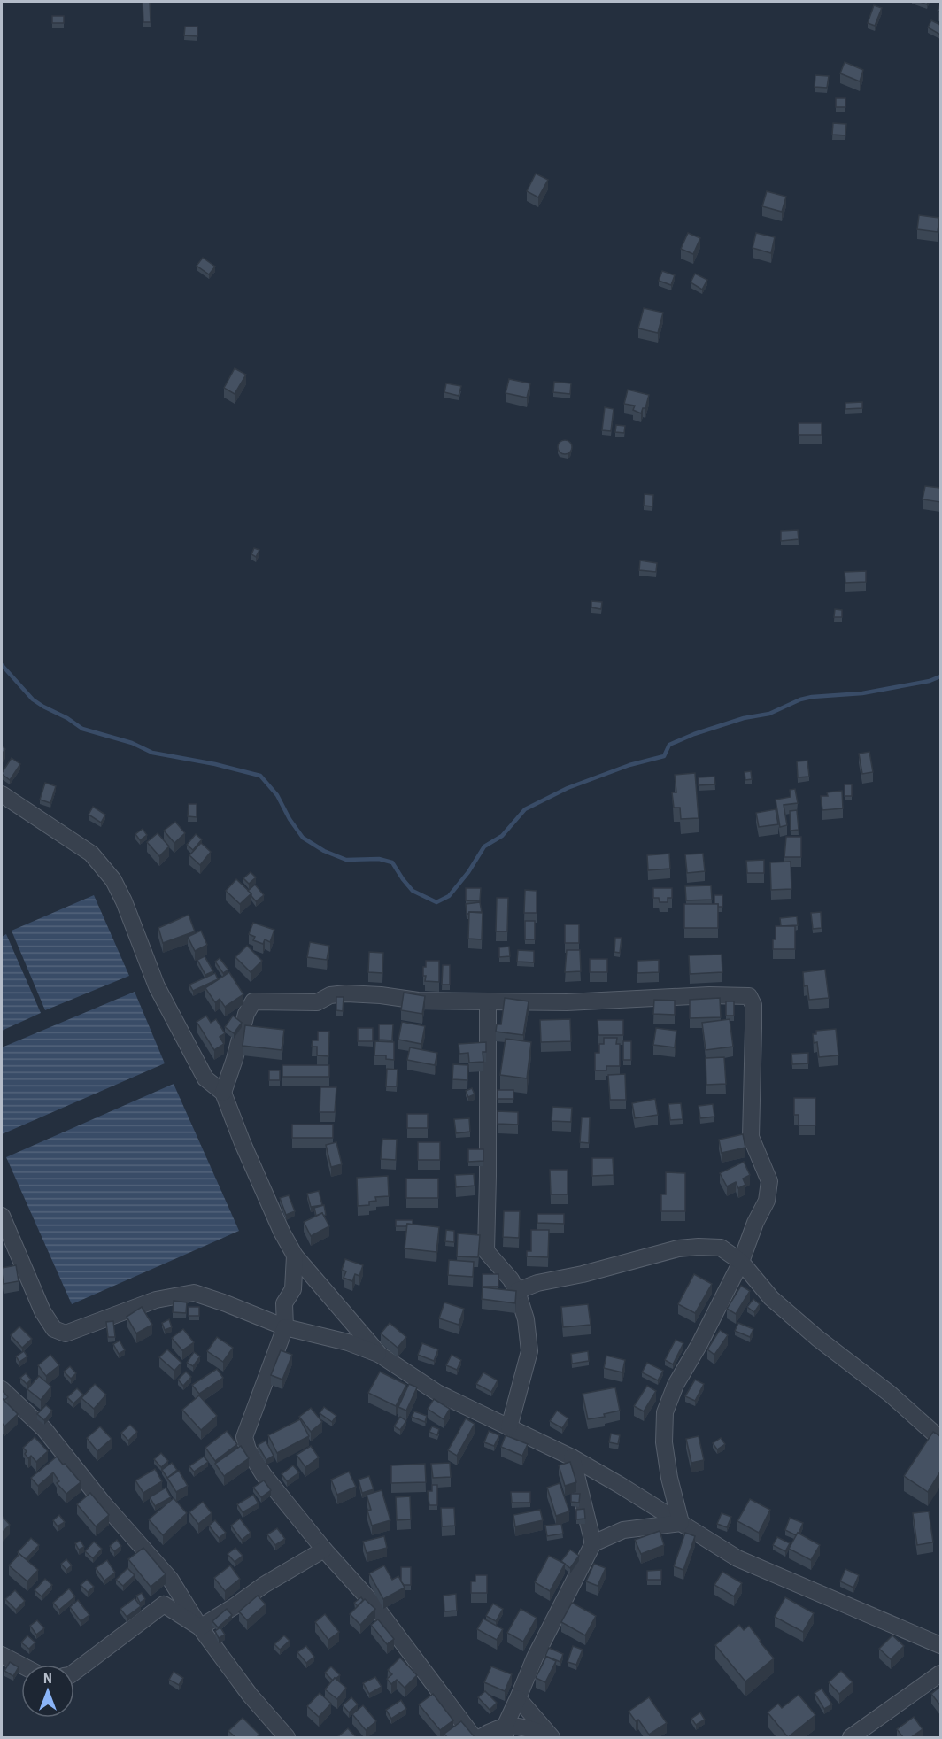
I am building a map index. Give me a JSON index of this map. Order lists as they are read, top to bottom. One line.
{"north":"top"}
